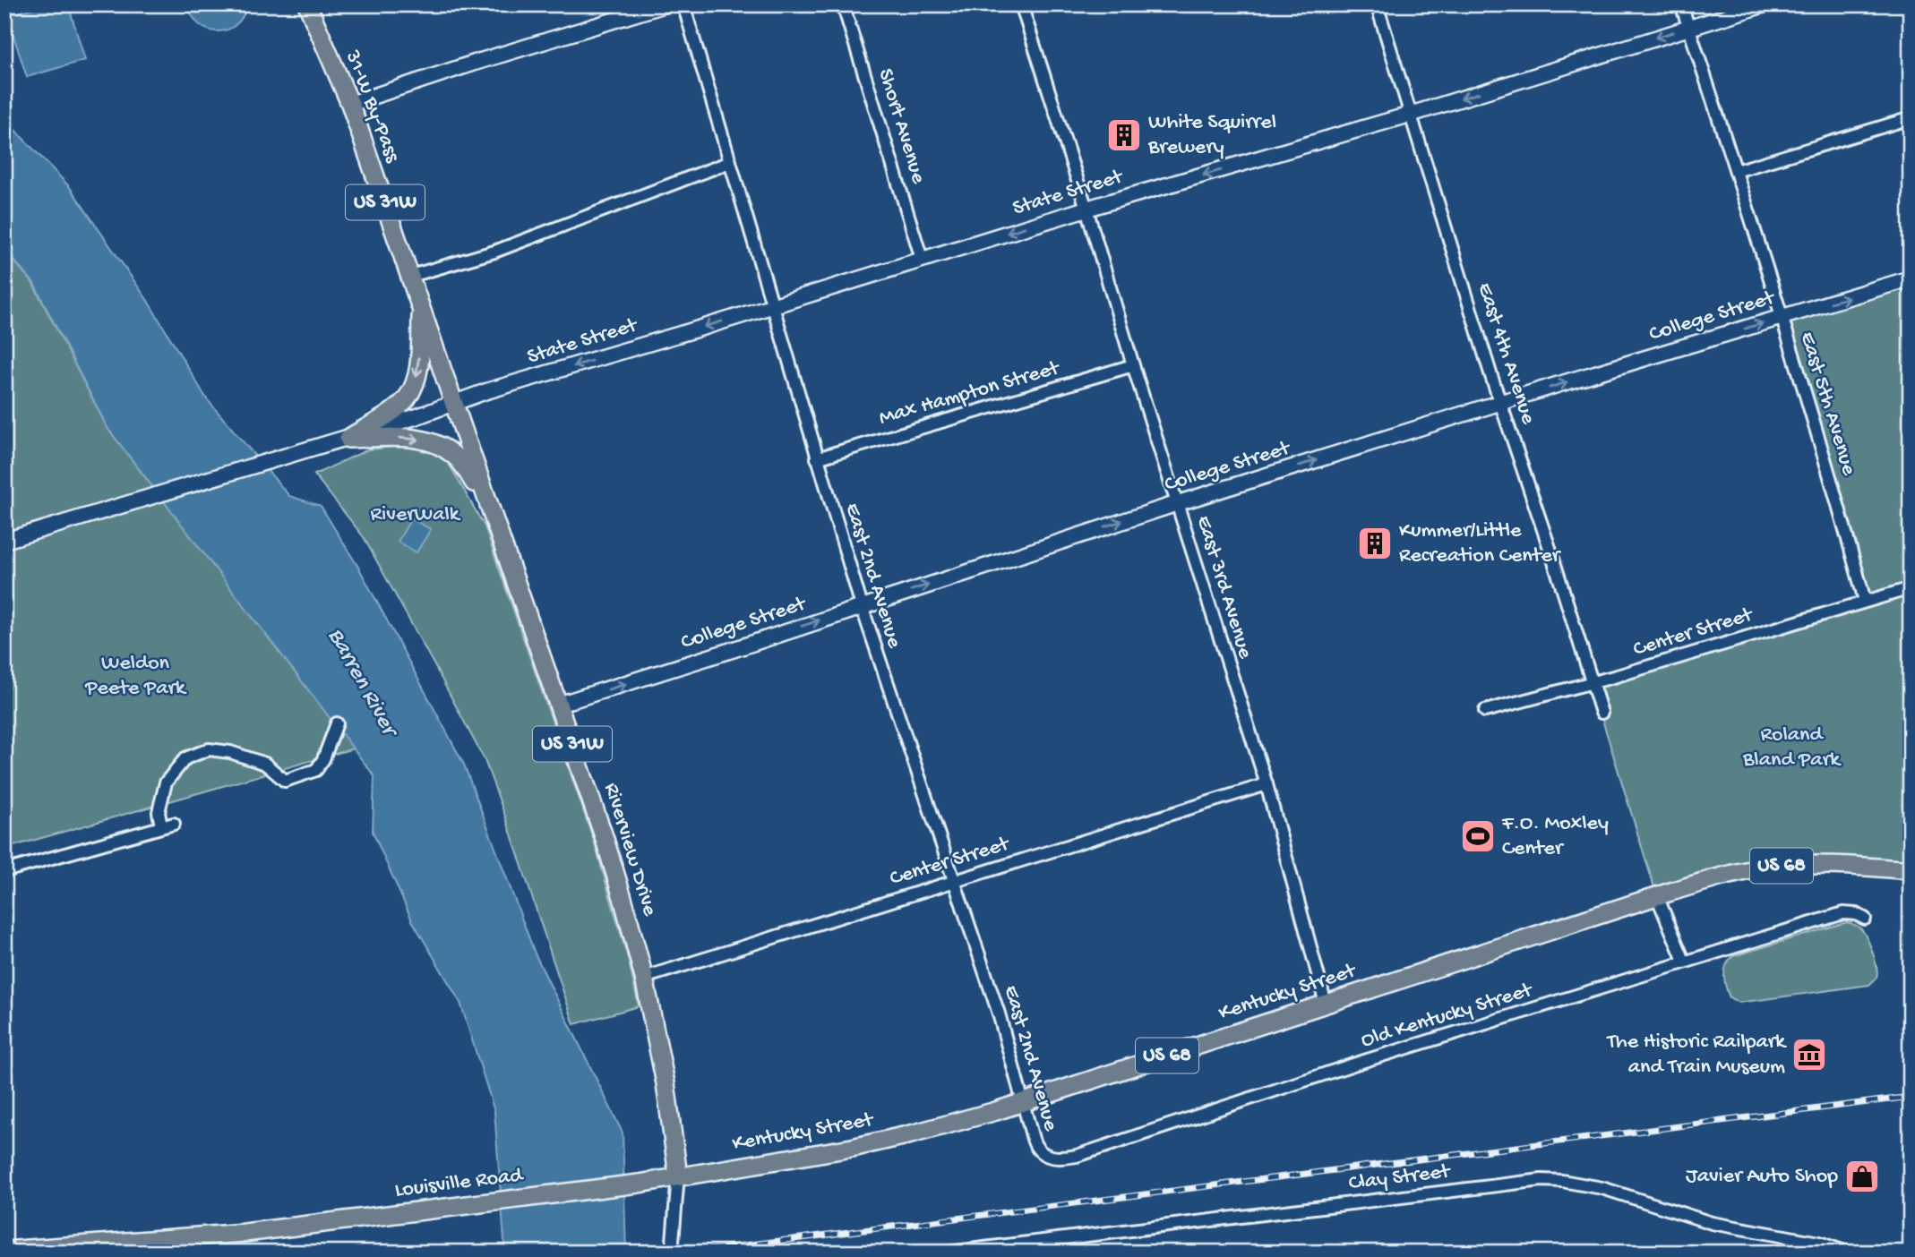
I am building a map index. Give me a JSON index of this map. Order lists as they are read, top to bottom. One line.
{"streets":{"main road":["31-W By-Pass","US 31W","Riverview Drive","US 68","Kentucky Street","Louisville Road"],"street":["Short Avenue","State Street","College Street","East 4th Avenue","Max Hampton Street","East 5th Avenue","East 2nd Avenue","East 3rd Avenue","Center Street","Old Kentucky Street","Clay Street"]},"crossings":[["31-W By-Pass","State Street"],["31-W By-Pass","Riverview Drive"],["Short Avenue","State Street"],["State Street","East 4th Avenue"],["State Street","East 5th Avenue"],["State Street","East 2nd Avenue"],["State Street","East 3rd Avenue"],["State Street","Riverview Drive"],["College Street","East 4th Avenue"],["College Street","East 5th Avenue"],["College Street","East 2nd Avenue"],["College Street","East 3rd Avenue"],["College Street","Riverview Drive"],["East 4th Avenue","Center Street"],["Max Hampton Street","East 2nd Avenue"],["Max Hampton Street","East 3rd Avenue"],["East 5th Avenue","Center Street"],["East 2nd Avenue","Center Street"],["East 2nd Avenue","Kentucky Street"],["East 2nd Avenue","Old Kentucky Street"],["East 3rd Avenue","Center Street"],["East 3rd Avenue","Kentucky Street"],["Center Street","Riverview Drive"],["Riverview Drive","Kentucky Street"],["Riverview Drive","Louisville Road"],["Kentucky Street","Louisville Road"]],"one_way":["State Street","College Street"],"water":["Barren River"],"parks":["RiverWalk","Weldon Peete Park","Roland Bland Park"],"places":{"building":["White Squirrel Brewery","Kummer/Little Recreation Center"],"sports":["F.O. Moxley Center"],"museum":["The Historic Railpark and Train Museum"],"shop":["Javier Auto Shop"]}}
